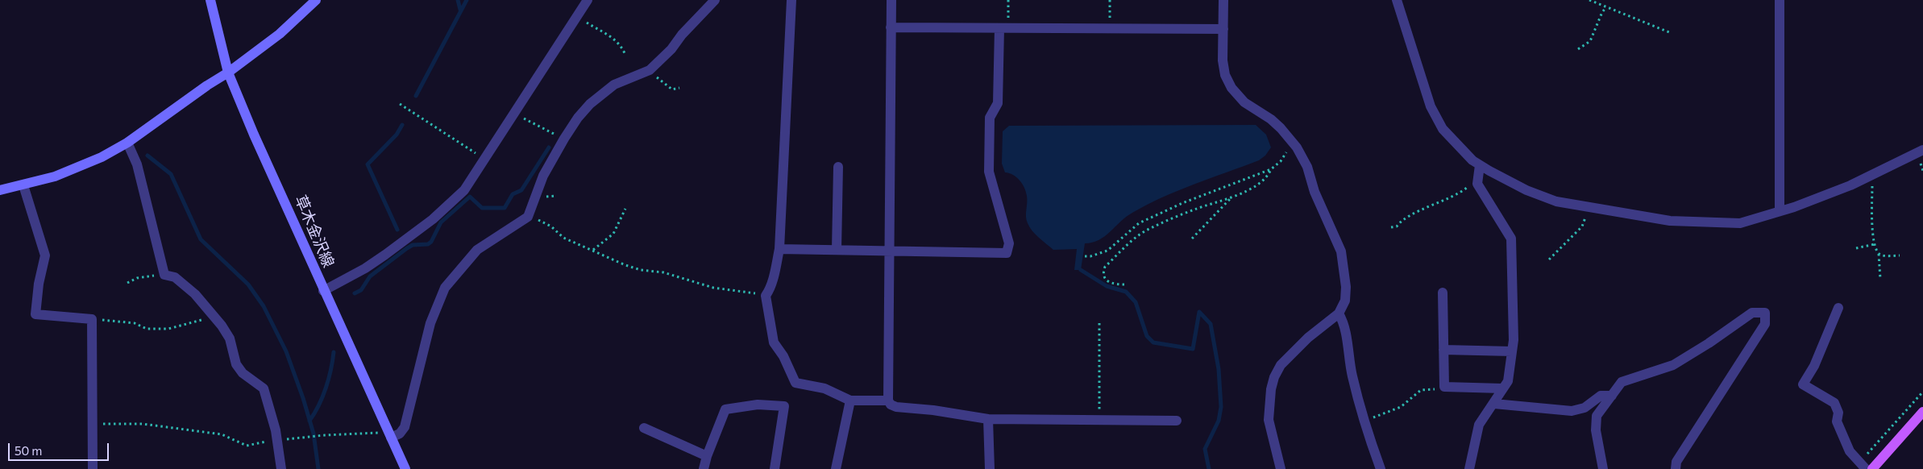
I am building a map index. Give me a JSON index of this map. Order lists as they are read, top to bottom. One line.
{"streets":{"main road":["草木金沢線"]},"scale_bar":"50 m"}
